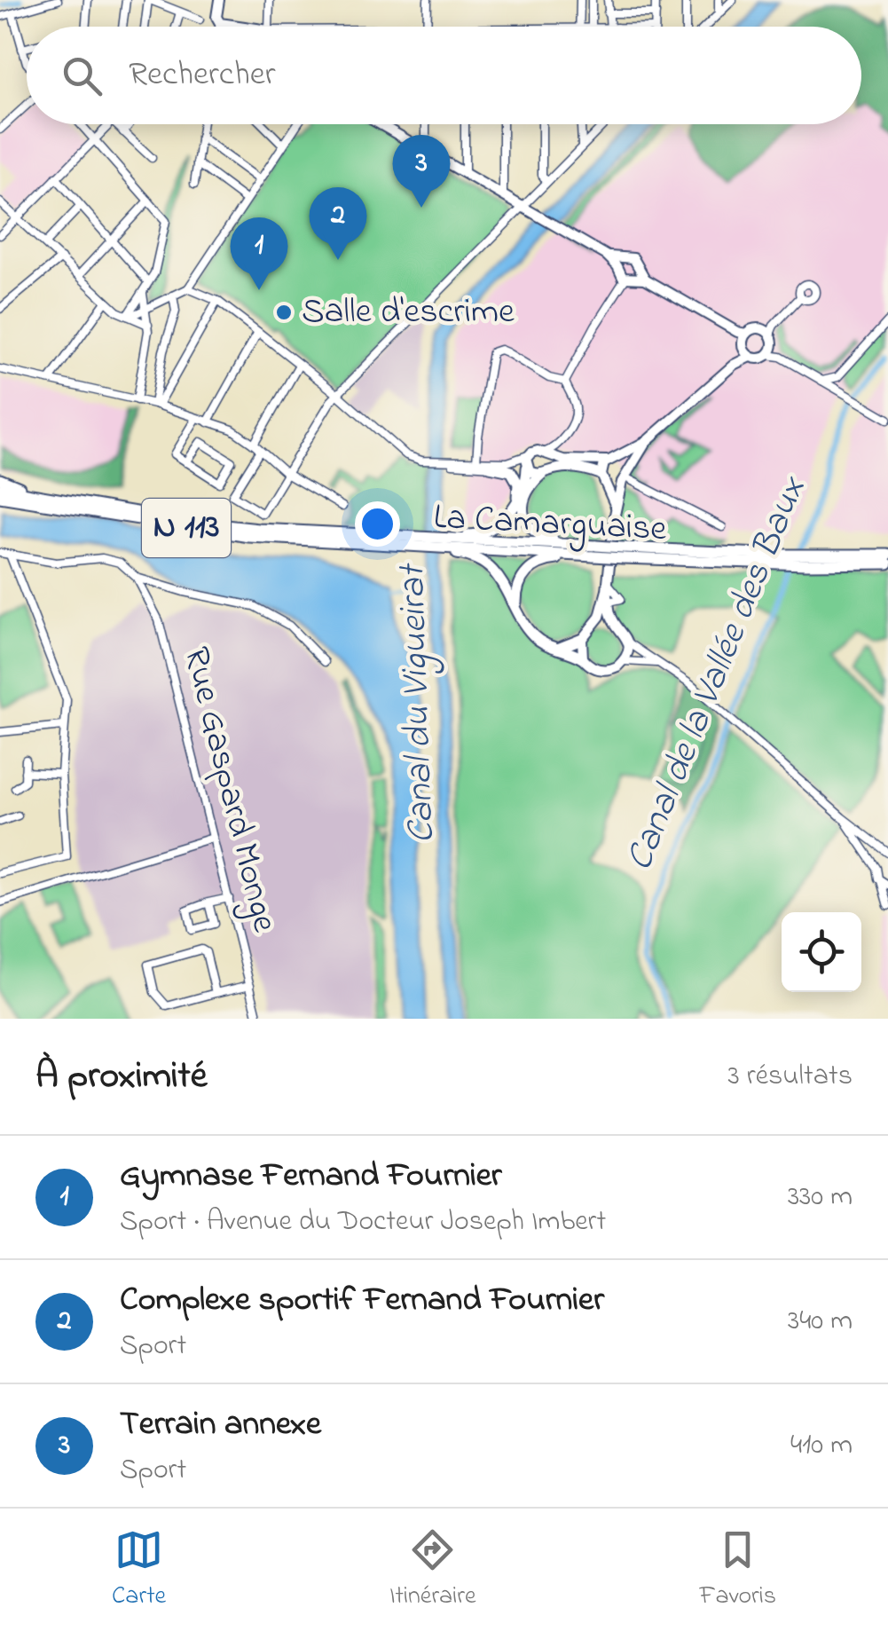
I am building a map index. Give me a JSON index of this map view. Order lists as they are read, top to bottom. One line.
{"streets":{"highway":["La Camarguaise","N 113"],"street":["Rue Gaspard Monge"]},"water":["Canal de la Vallée des Baux","Canal du Vigueirat"],"places":["Salle d'escrime"],"page":{"search":"Rechercher","pins":["3","2","1"],"heading":["À proximité","3 résultats"],"list":[{"mark":"1","name":"Gymnase Fernand Fournier","note":"Sport · Avenue du Docteur Joseph Imbert","value":"330 m"},{"mark":"2","name":"Complexe sportif Fernand Fournier","note":"Sport","value":"340 m"},{"mark":"3","name":"Terrain annexe","note":"Sport","value":"410 m"}],"nav":["Carte","Itinéraire","Favoris"]}}
